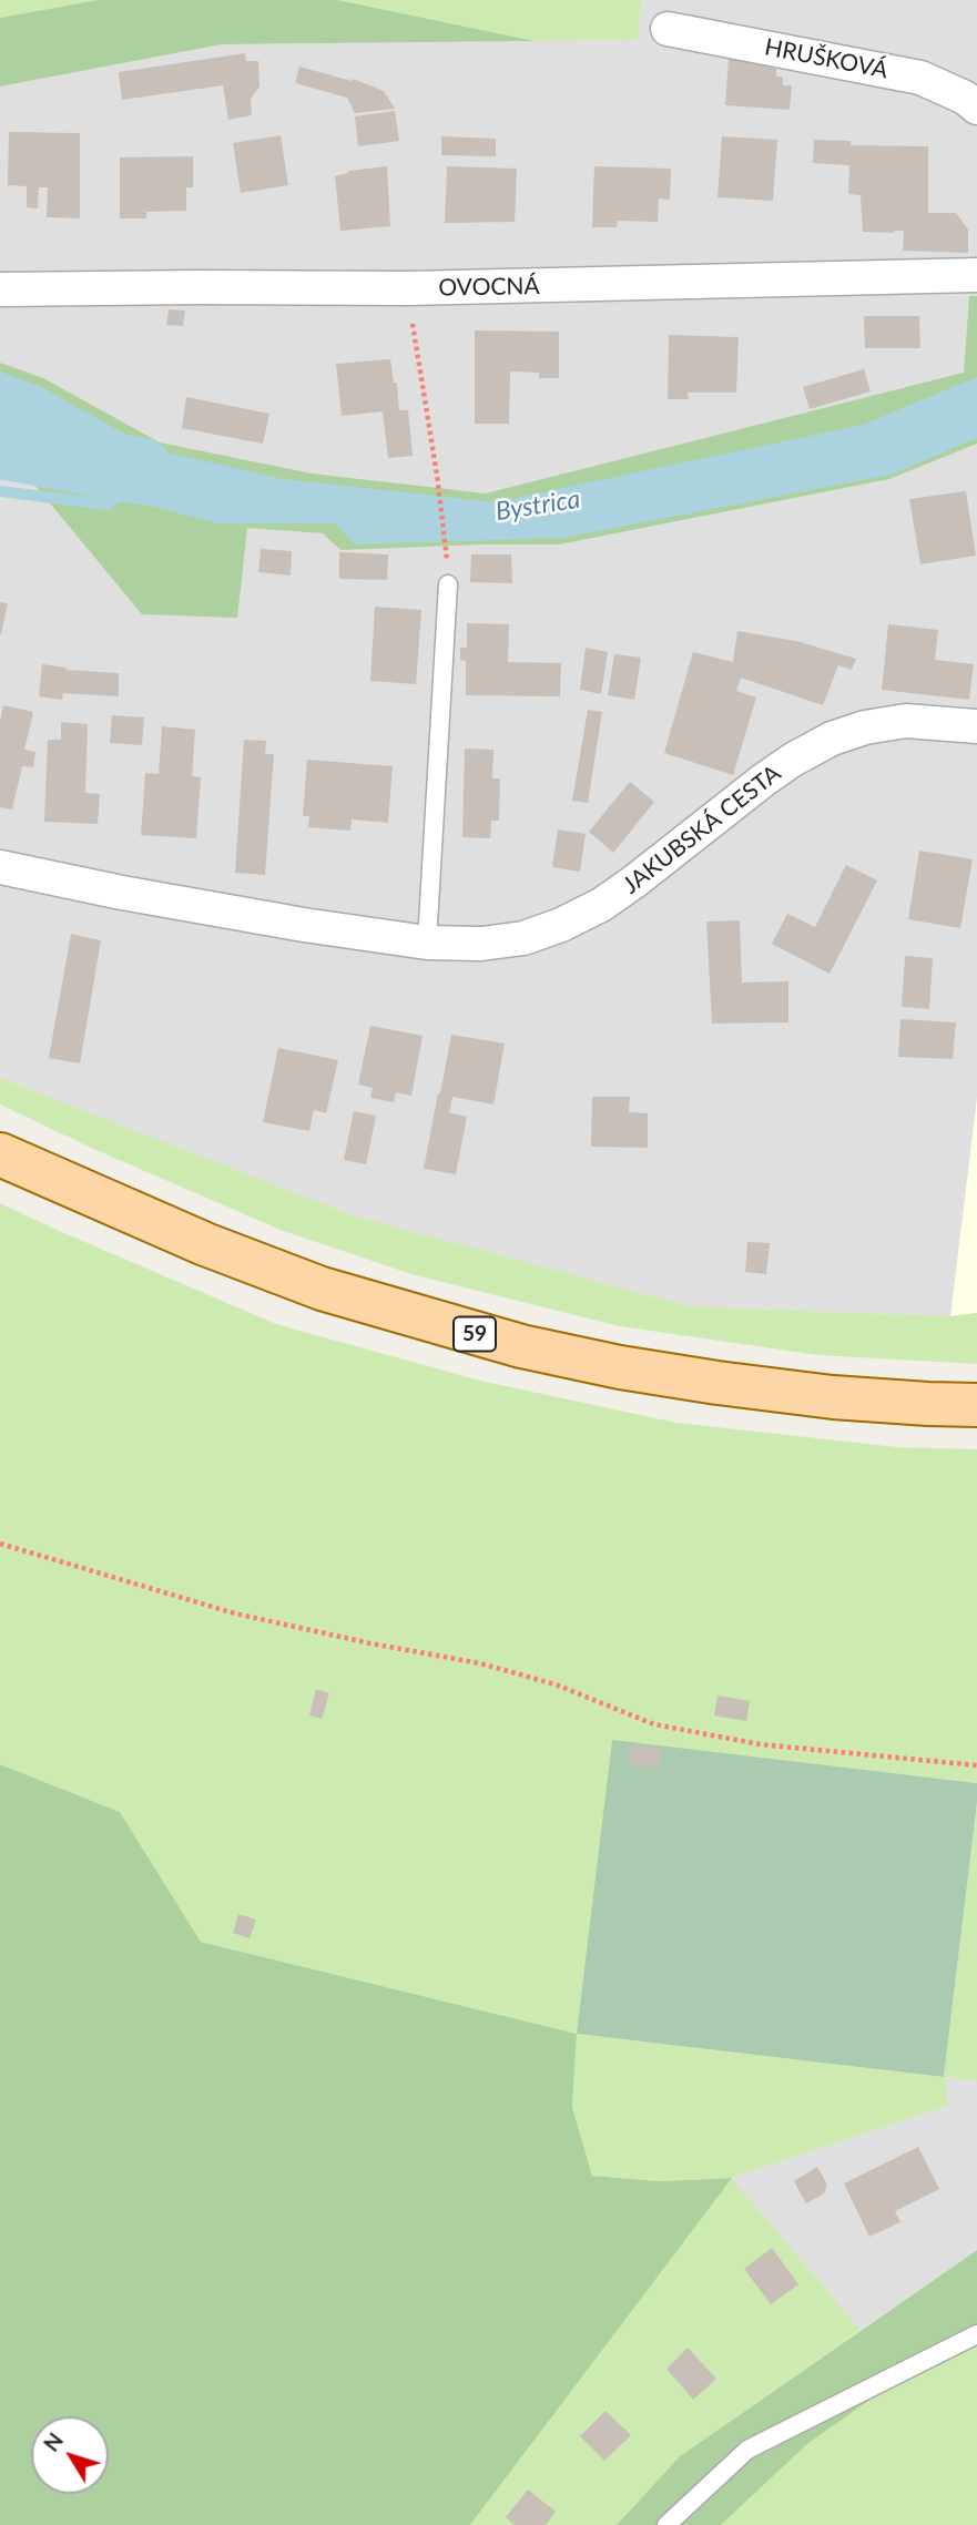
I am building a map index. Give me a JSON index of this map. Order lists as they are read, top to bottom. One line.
{"streets":{"main road":["59"],"street":["HRUŠKOVÁ","OVOCNÁ","JAKUBSKÁ CESTA"]},"water":["Bystrica"],"north":"top left"}
